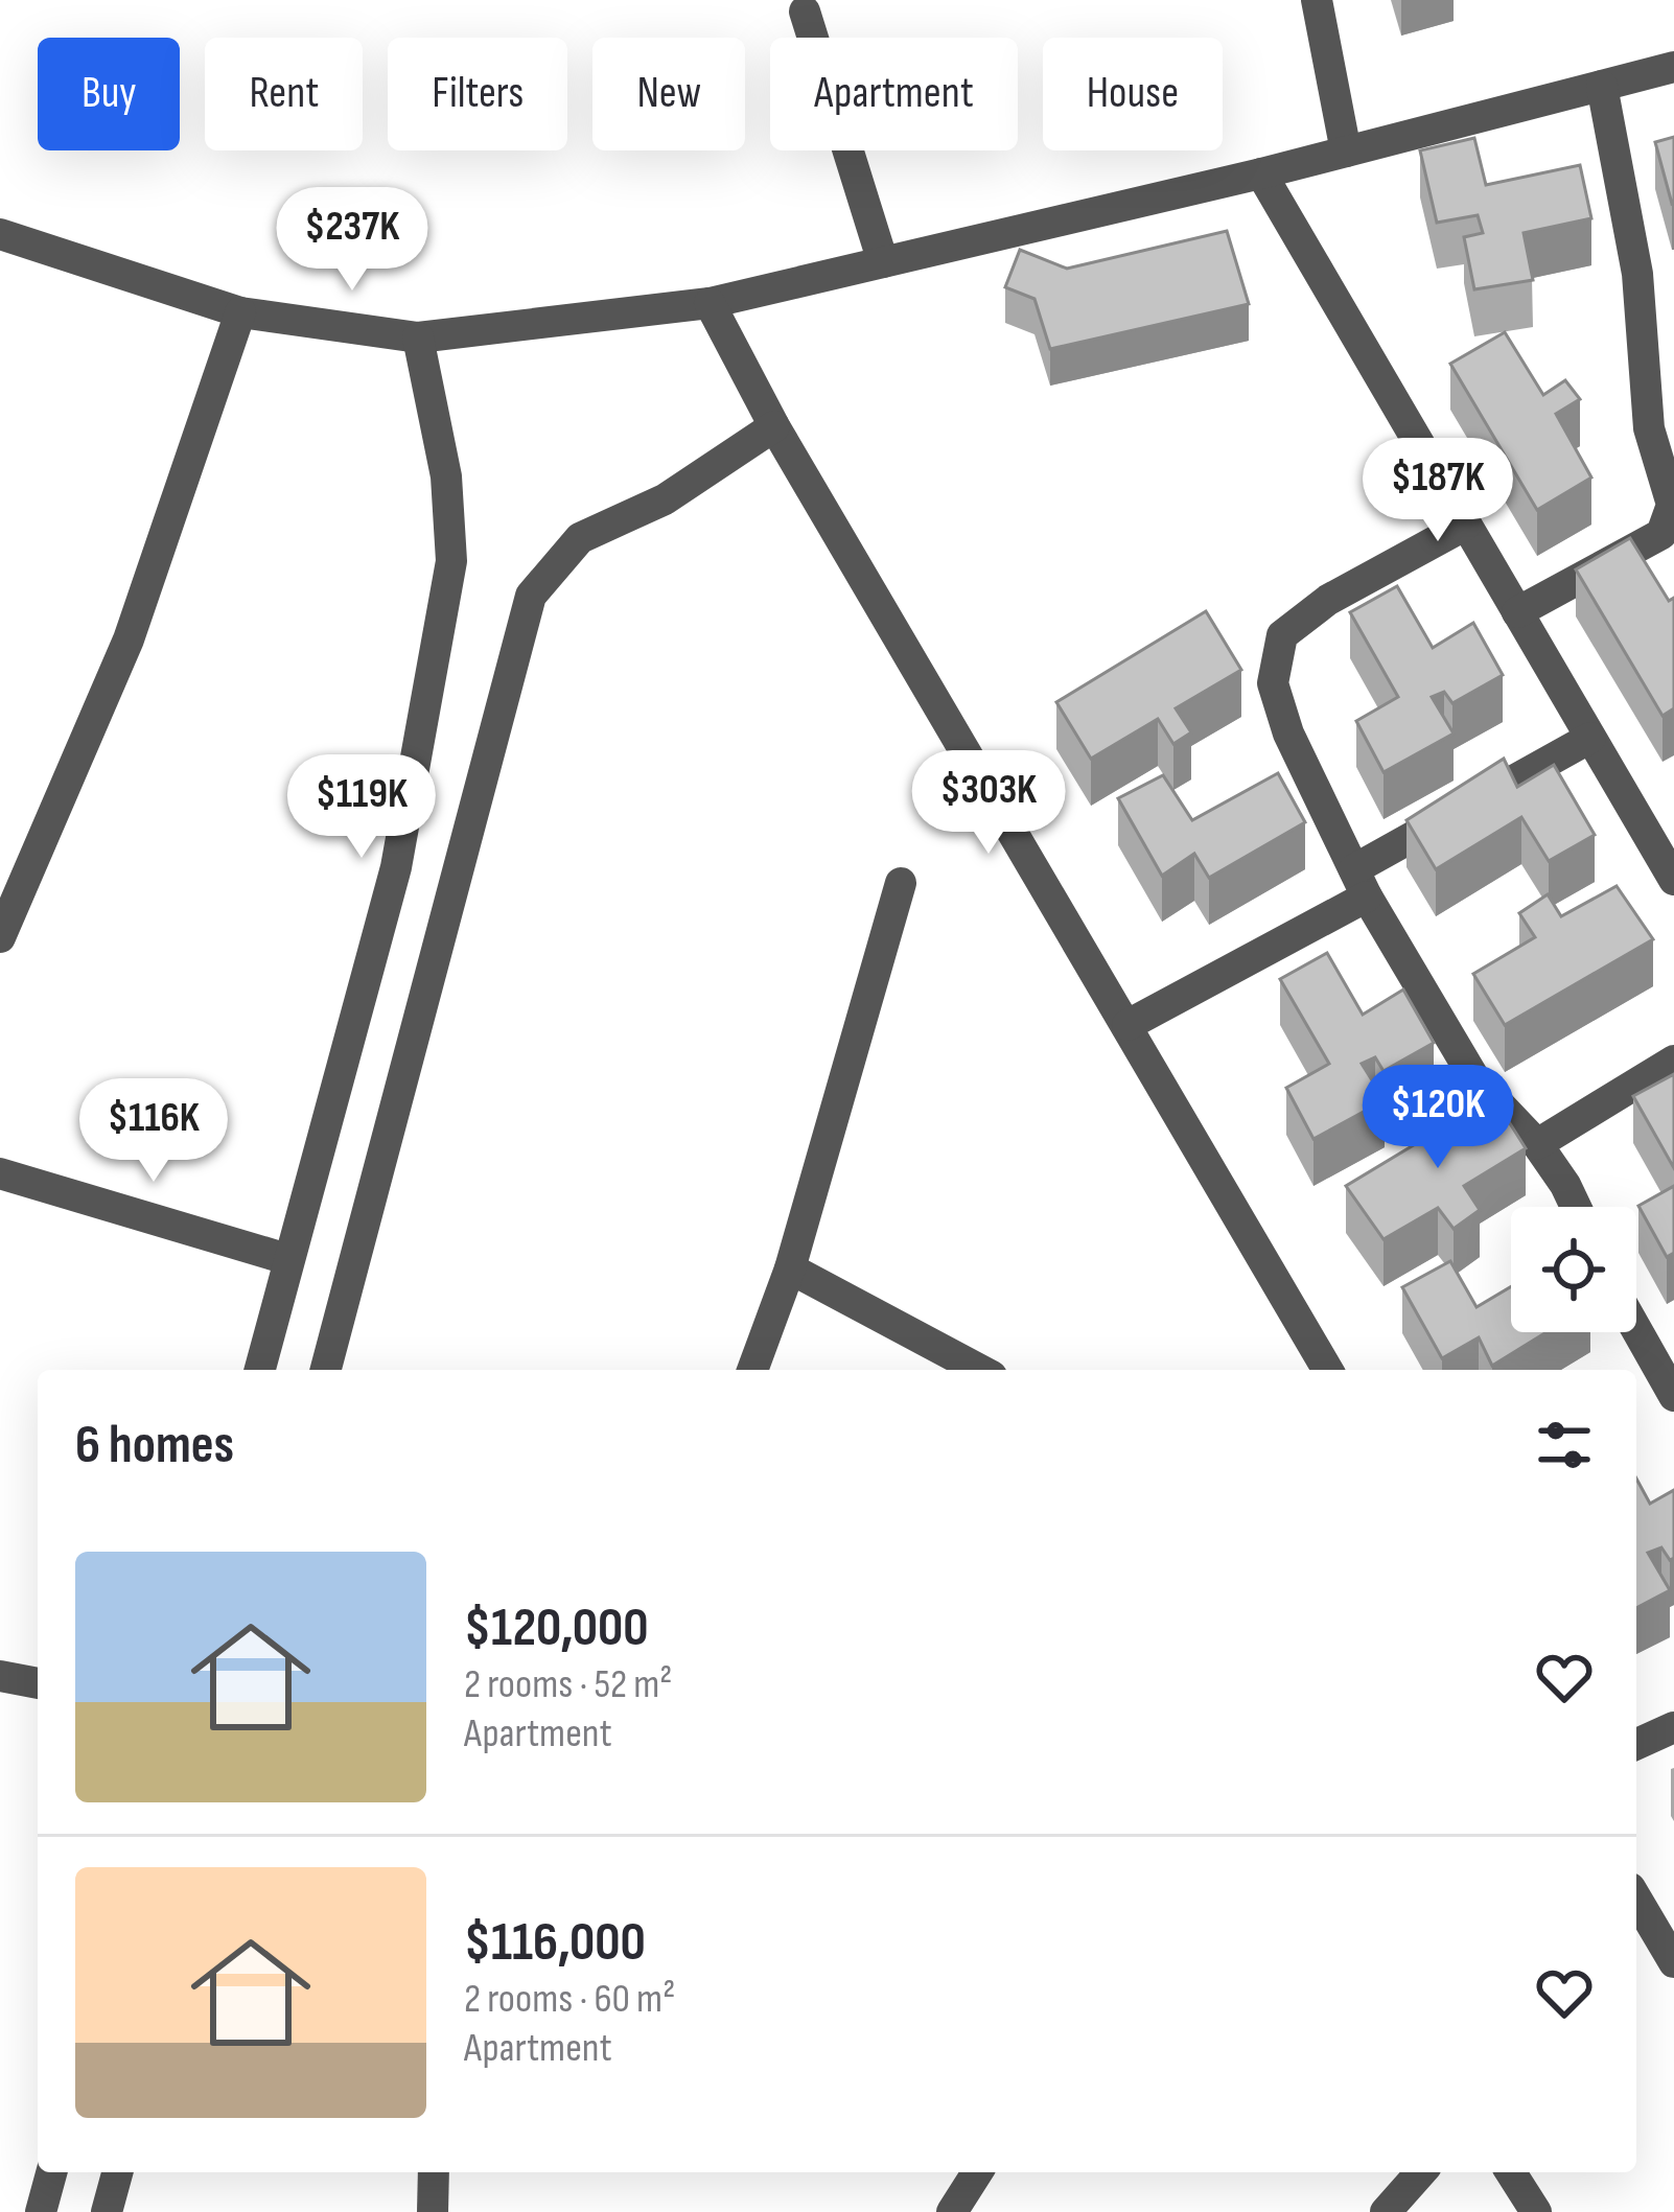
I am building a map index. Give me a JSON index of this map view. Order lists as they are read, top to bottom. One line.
{"page":{"chip":["Buy","Rent","Filters","New","Apartment","House"],"price":["$237K","$187K","$303K","$119K","$120K","$116K"],"heading":"6 homes","list":[{"name":"$120,000","note":"2 rooms · 52 m² · Apartment"},{"name":"$116,000","note":"2 rooms · 60 m² · Apartment"}]}}
